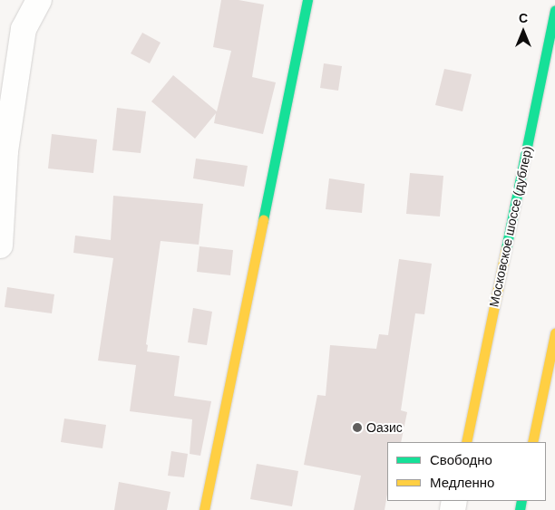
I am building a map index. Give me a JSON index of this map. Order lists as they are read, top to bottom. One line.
{"streets":{"street":["Московское шоссе (дублер)"]},"places":["Оазис"],"legend":["Свободно","Медленно"],"north":"top"}
